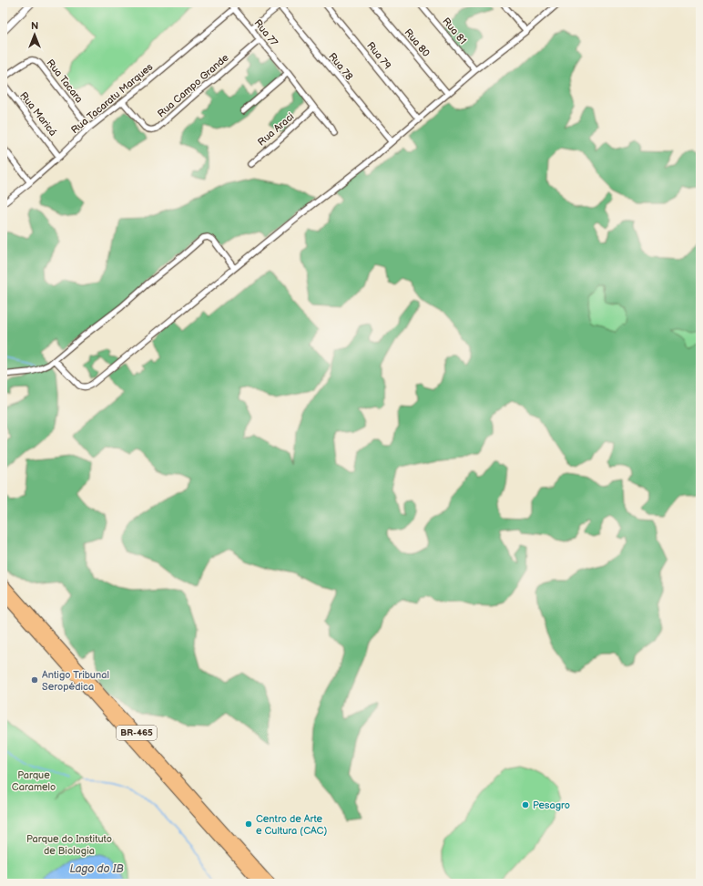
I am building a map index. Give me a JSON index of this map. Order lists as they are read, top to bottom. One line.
{"streets":{"highway":["BR-465"],"street":["Rua 81","Rua 77","Rua 80","Rua 79","Rua 78","Rua Tacara","Rua Campo Grande","Rua Tacaratu Marques","Rua Maricá","Rua Araci"]},"crossings":[["Rua 77","Rua Campo Grande"],["Rua 77","Rua Tacaratu Marques"],["Rua 77","Rua Araci"],["Rua Tacara","Rua Tacaratu Marques"],["Rua Campo Grande","Rua Tacaratu Marques"],["Rua Tacaratu Marques","Rua Maricá"]],"water":["Lago do IB"],"parks":["Parque Caramelo","Parque do Instituto de Biologia"],"places":["Antigo Tribunal Seropédica","Pesagro","Centro de Arte e Cultura (CAC)"],"north":"top"}
